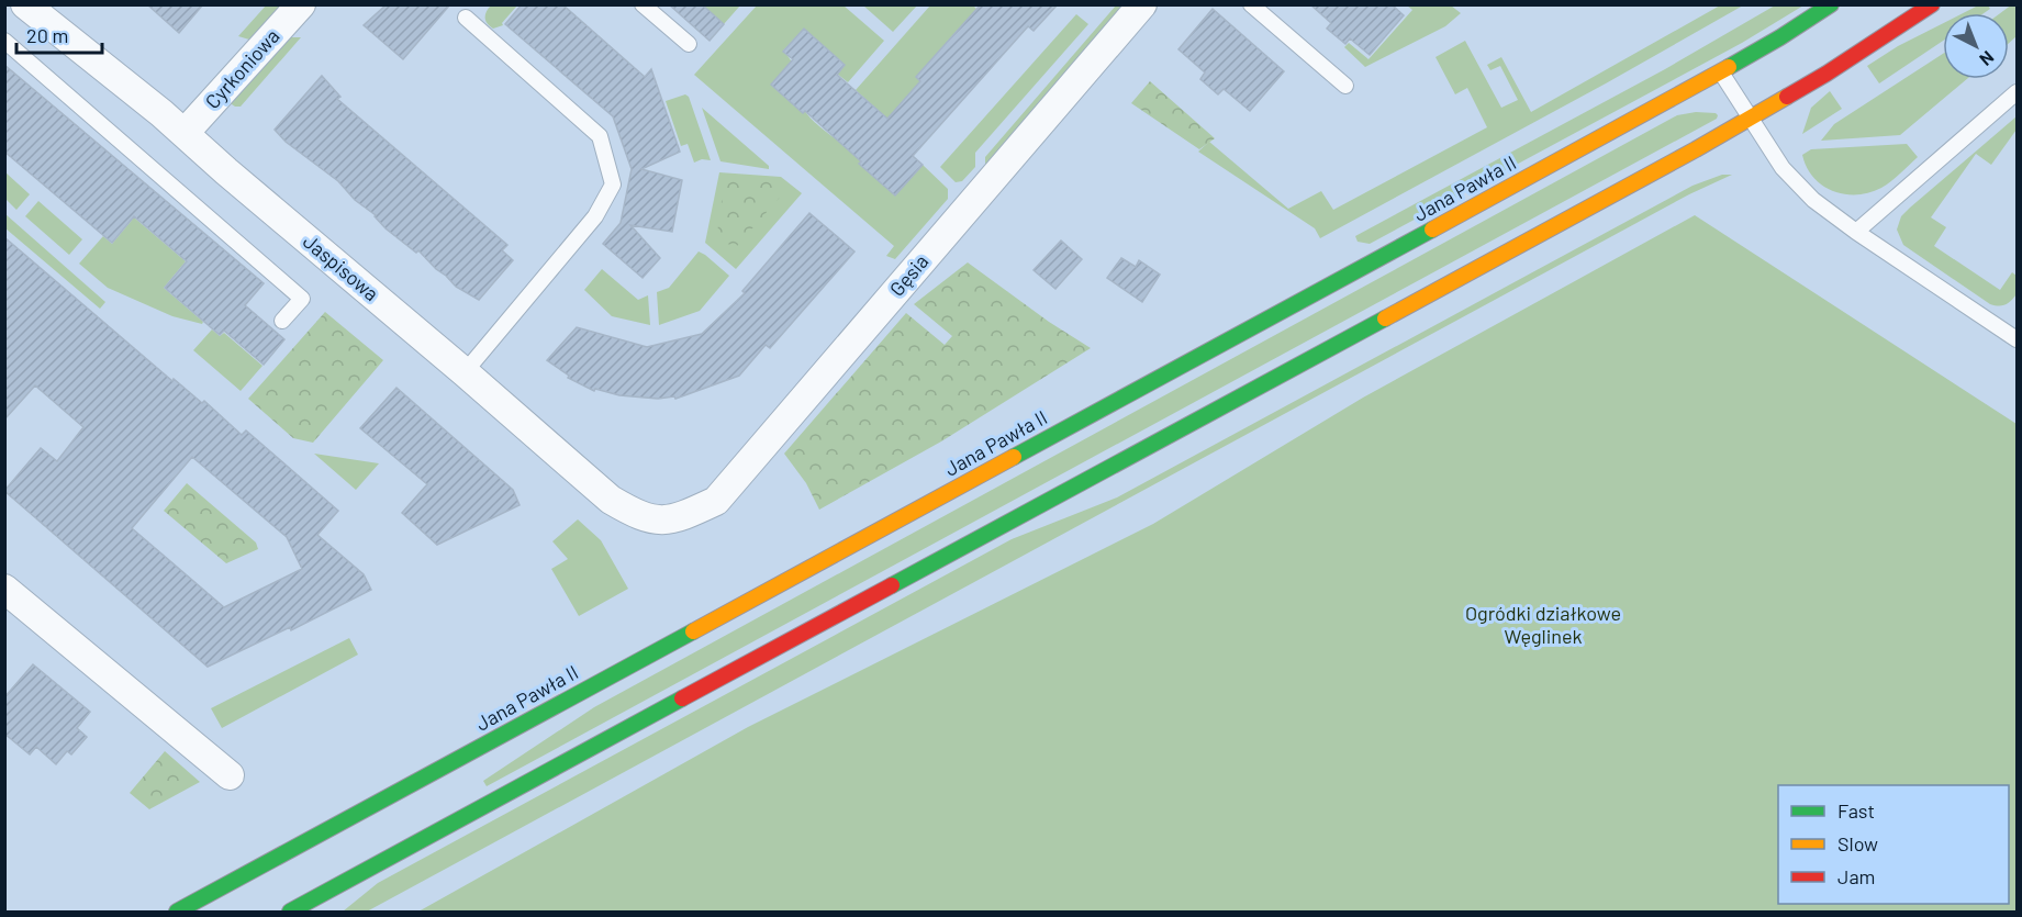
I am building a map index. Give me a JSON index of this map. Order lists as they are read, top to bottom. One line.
{"streets":{"main road":["Jana Pawła II"],"street":["Cyrkoniowa","Jaspisowa","Gęsia"]},"crossings":[["Cyrkoniowa","Jaspisowa"],["Jaspisowa","Gęsia"]],"parks":["Ogródki działkowe Węglinek"],"legend":["Fast","Slow","Jam"],"scale_bar":"20 m","north":"bottom right"}
